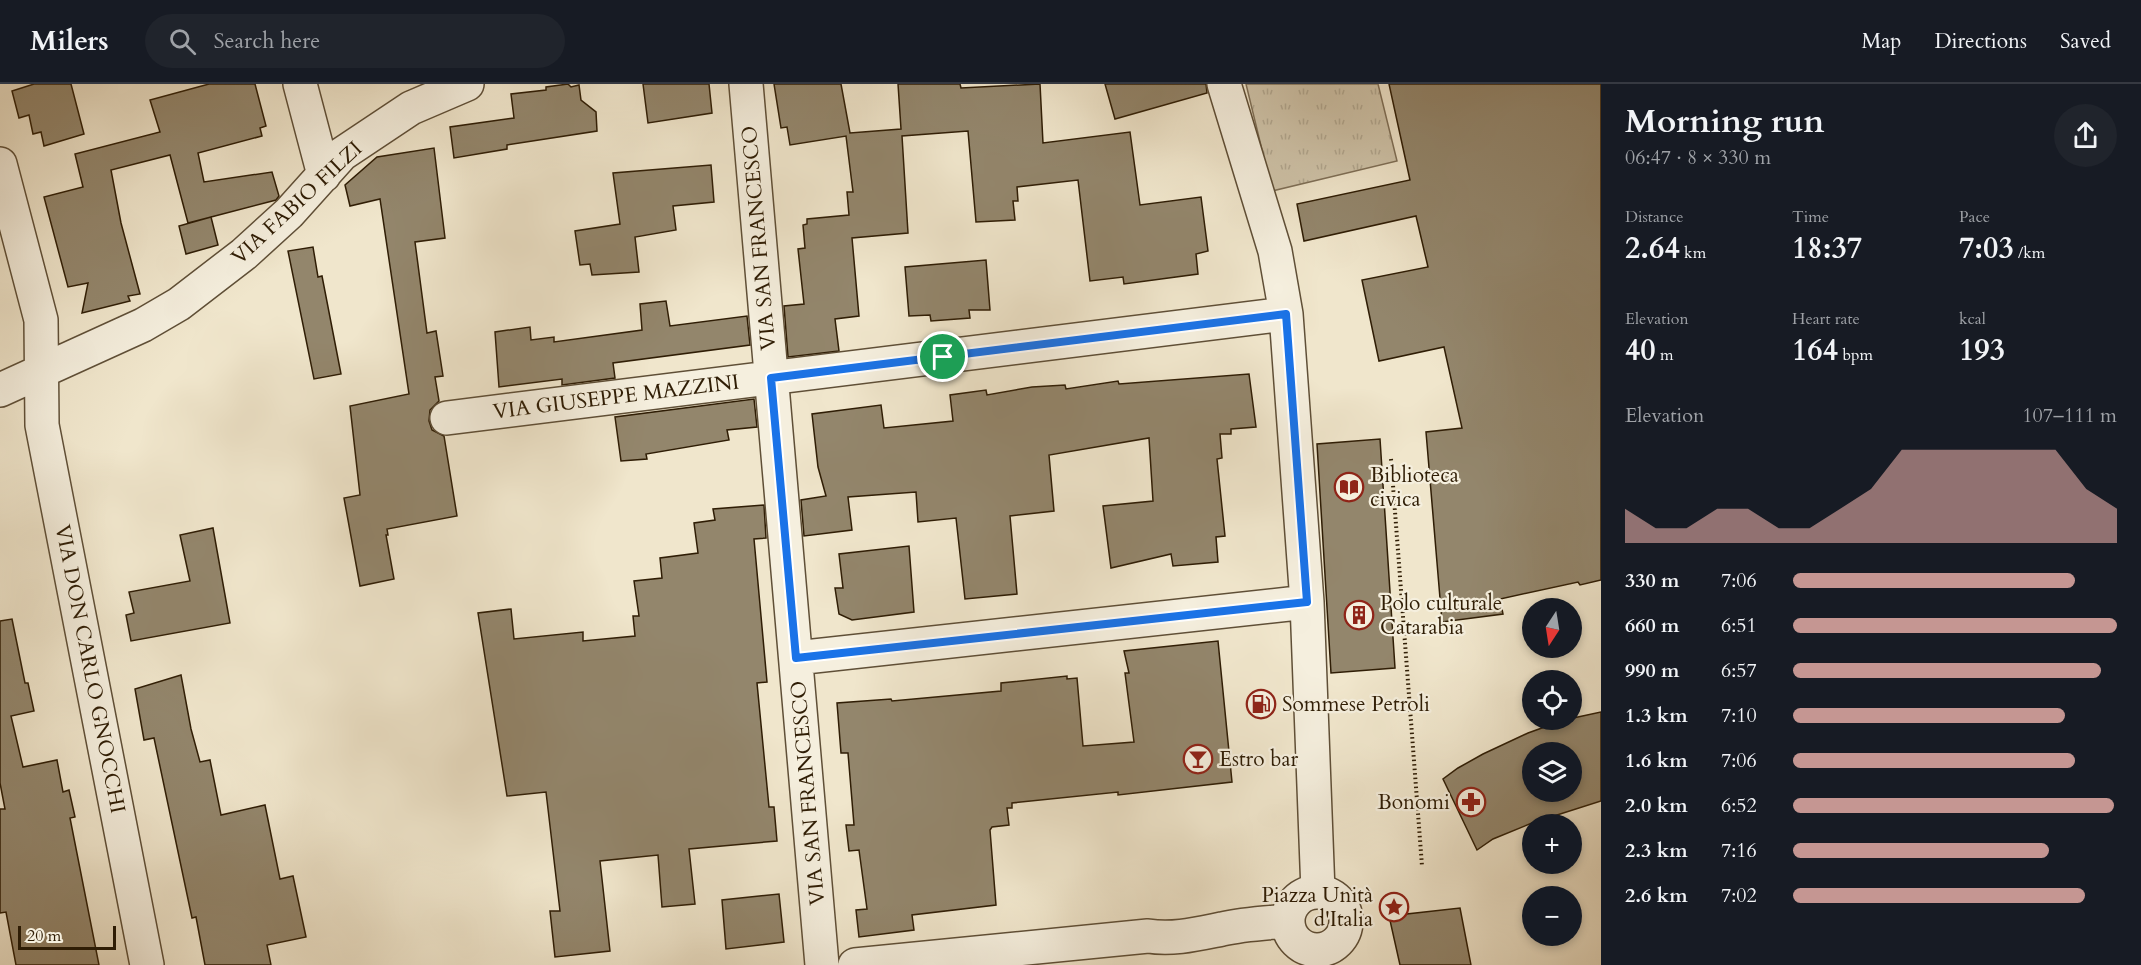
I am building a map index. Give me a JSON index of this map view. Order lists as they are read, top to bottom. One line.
{"streets":{"street":["VIA FABIO FILZI","VIA SAN FRANCESCO","VIA GIUSEPPE MAZZINI","VIA DON CARLO GNOCCHI"]},"crossings":[["VIA FABIO FILZI","VIA DON CARLO GNOCCHI"],["VIA SAN FRANCESCO","VIA GIUSEPPE MAZZINI"]],"places":{"library":["Biblioteca civica"],"building":["Polo culturale Catarabia"],"fuel station":["Sommese Petroli"],"bar":["Estro bar"],"pharmacy":["Bonomi"],"place":["Piazza Unità d'Italia"]},"scale_bar":"20 m","north":"bottom","page":{"header":"Milers","search":"Search here","nav":["Map","Directions","Saved"],"heading":["Morning run","06:47 · 8 × 330 m"],"stats":[["Distance","2.64 km"],["Time","18:37"],["Pace","7:03 /km"],["Elevation","40 m"],["Heart rate","164 bpm"],["kcal","193"]],"chart":["Elevation","107–111 m"],"list":[{"name":"330 m","note":"7:06"},{"name":"660 m","note":"6:51"},{"name":"990 m","note":"6:57"},{"name":"1.3 km","note":"7:10"},{"name":"1.6 km","note":"7:06"},{"name":"2.0 km","note":"6:52"},{"name":"2.3 km","note":"7:16"},{"name":"2.6 km","note":"7:02"}],"map_buttons":["+","−"],"scale":"20 m"}}
